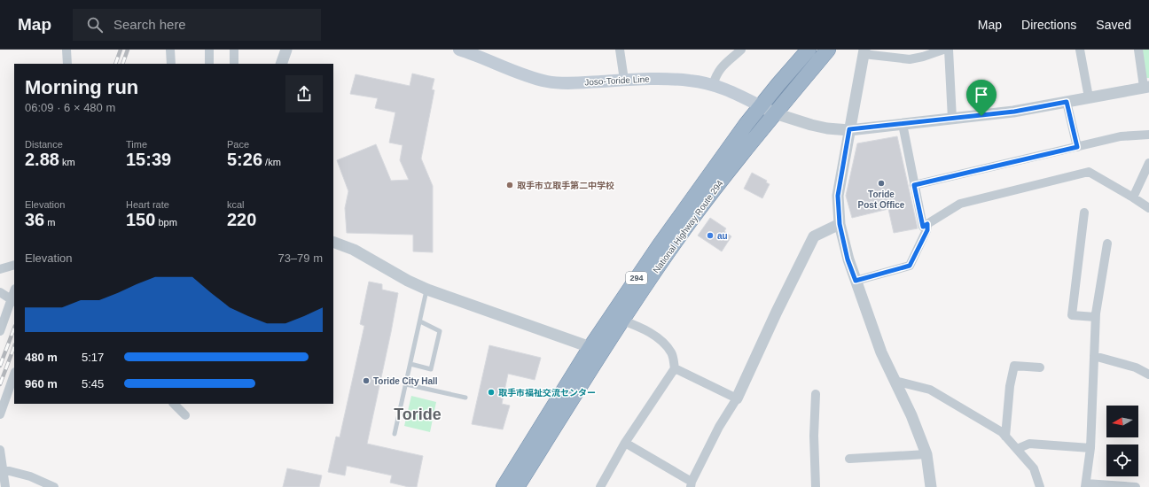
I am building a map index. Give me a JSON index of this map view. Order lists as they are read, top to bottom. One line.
{"streets":{"highway":["National Highway Route 294","294"],"main road":["Joso-Toride Line"]},"crossings":[["Joso-Toride Line","National Highway Route 294"]],"districts":["Toride"],"places":["Toride Post Office","取手市立取手第二中学校","au","Toride City Hall","取手市福祉交流センター"],"north":"left","page":{"header":"Map","search":"Search here","nav":["Map","Directions","Saved"],"heading":["Morning run","06:09 · 6 × 480 m"],"stats":[["Distance","2.88 km"],["Time","15:39"],["Pace","5:26 /km"],["Elevation","36 m"],["Heart rate","150 bpm"],["kcal","220"]],"chart":["Elevation","73–79 m"],"list":[{"name":"480 m","note":"5:17"},{"name":"960 m","note":"5:45"}]}}
